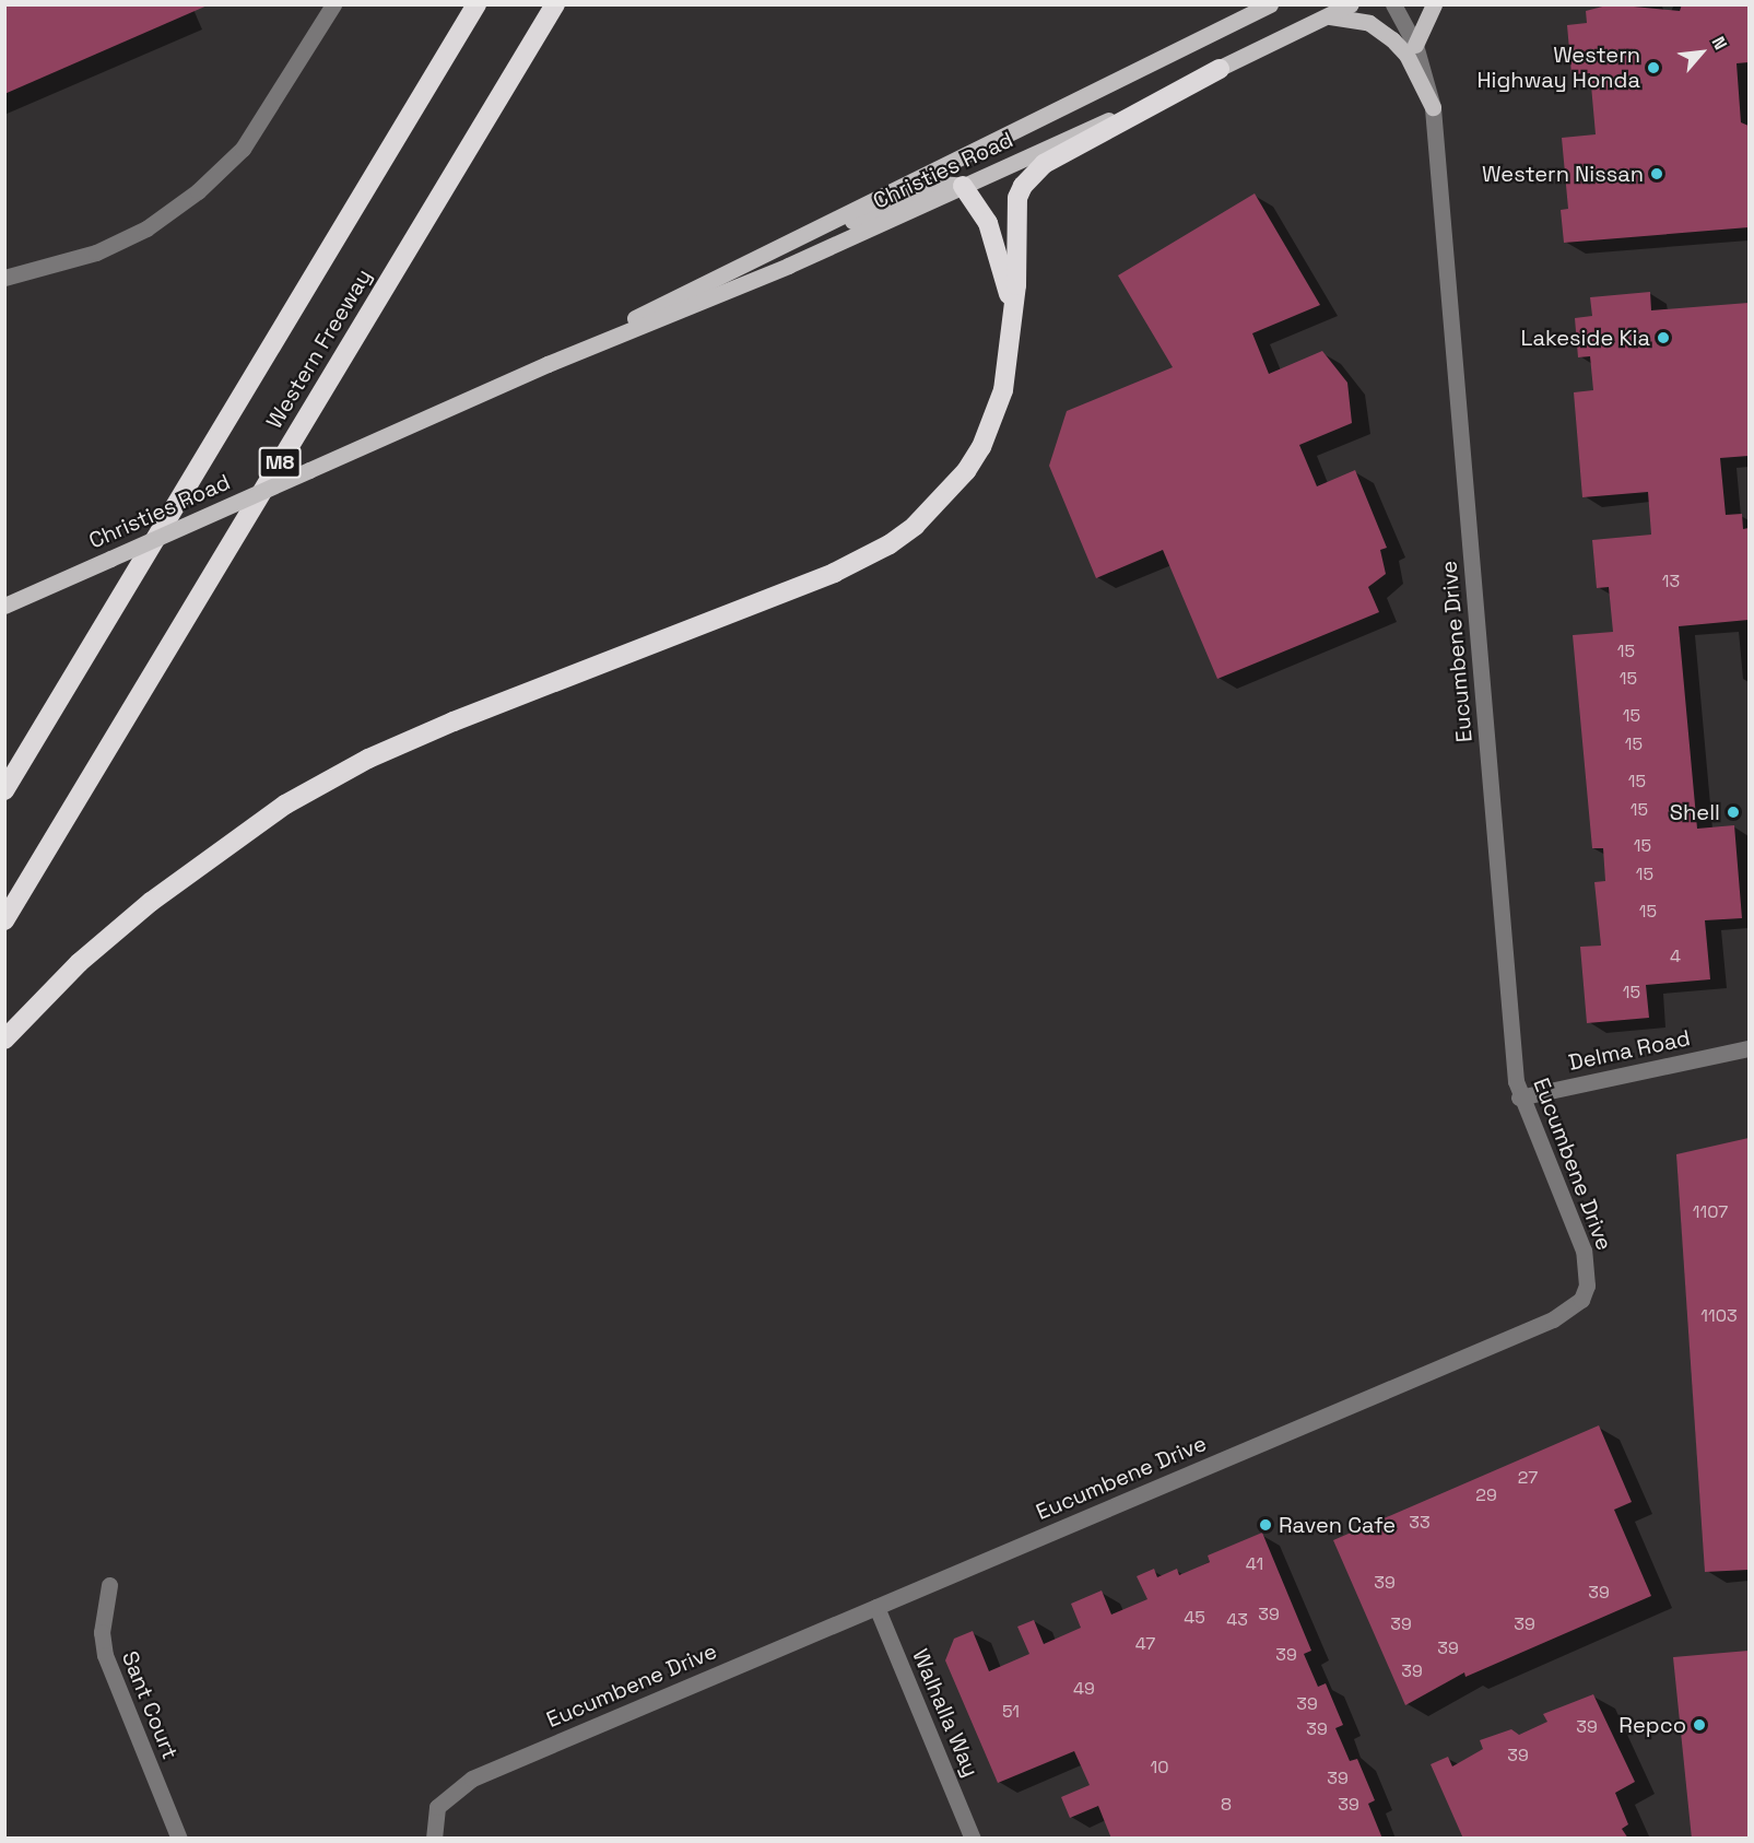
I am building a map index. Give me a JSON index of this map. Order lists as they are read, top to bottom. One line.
{"streets":{"highway":["Western Freeway","M8"],"main road":["Christies Road"],"street":["Eucumbene Drive","Delma Road","Sant Court","Walhalla Way"]},"crossings":[["Eucumbene Drive","Delma Road"],["Eucumbene Drive","Walhalla Way"]],"places":["Western Highway Honda","Western Nissan","Lakeside Kia","Shell","Raven Cafe","Repco"],"house_numbers":["13","15","15","15","15","15","15","15","15","15","4","15","1107","1103","27","29","33","41","39","39","39","45","43","39","39","47","39","39","39","49","39","51","39","39","39","10","39","8","39"],"north":"top right"}
